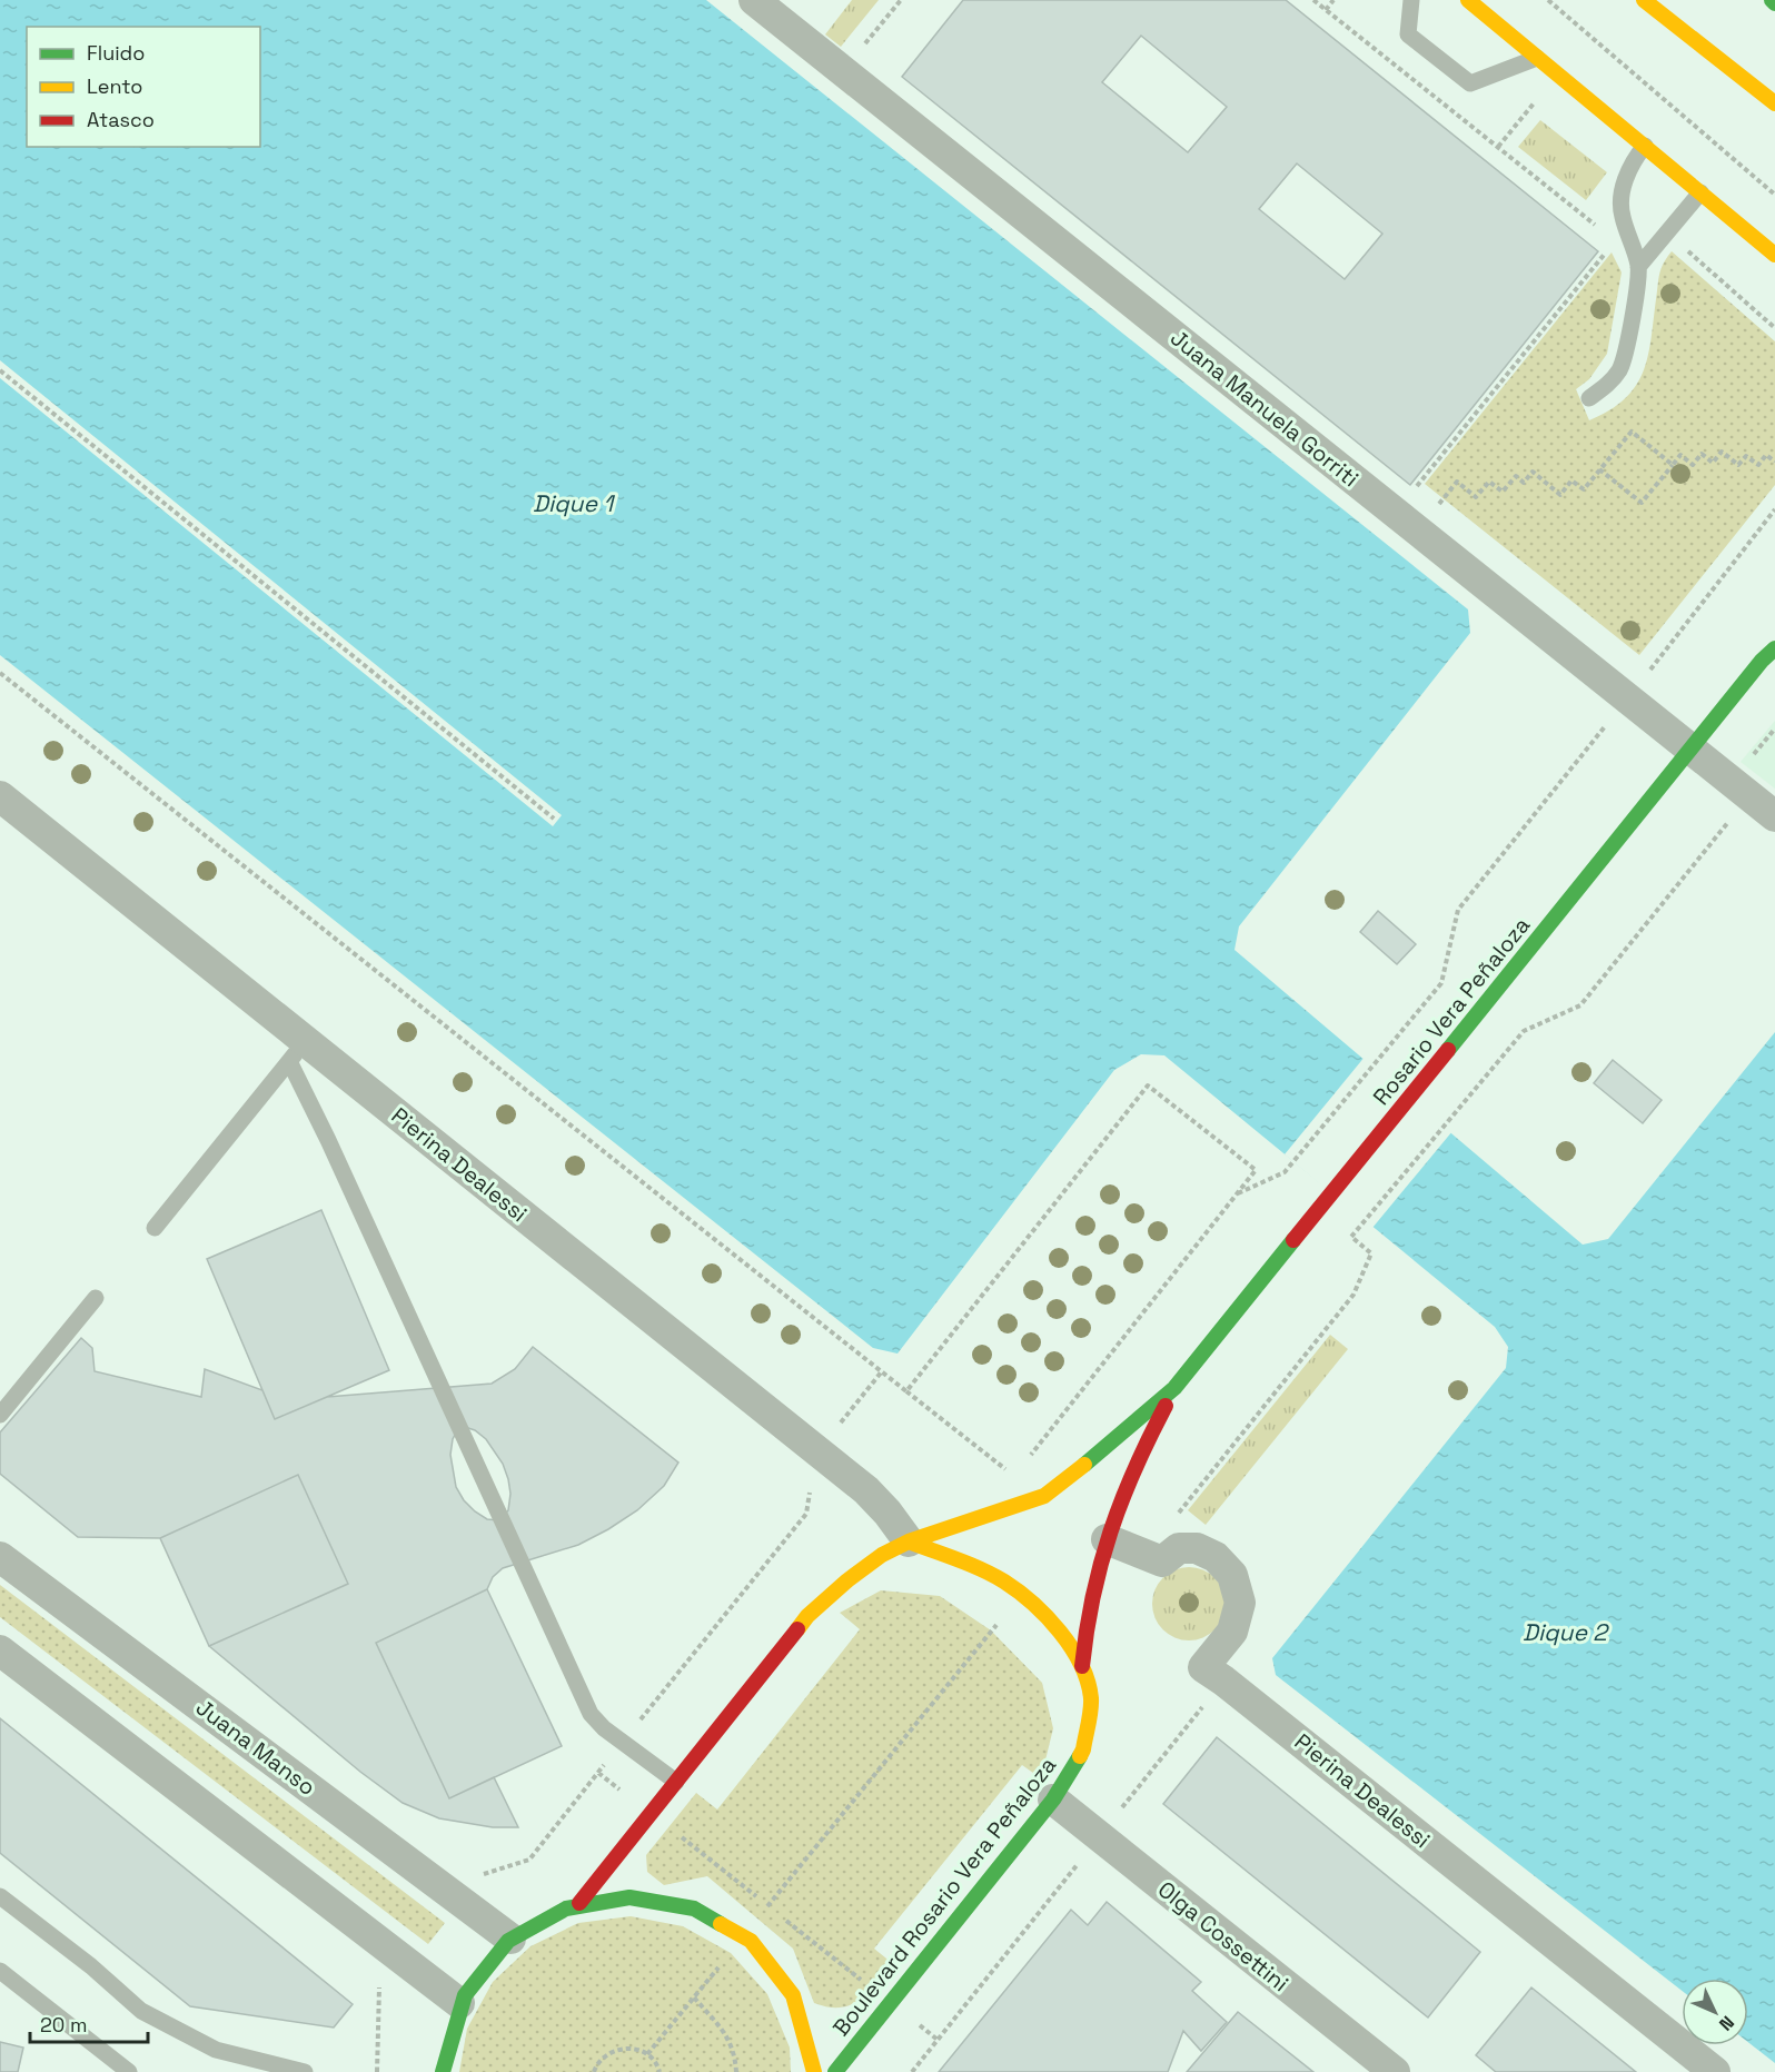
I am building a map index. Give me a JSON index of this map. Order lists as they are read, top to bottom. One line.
{"streets":{"main road":["Rosario Vera Peñaloza","Boulevard Rosario Vera Peñaloza"],"street":["Juana Manuela Gorriti","Pierina Dealessi","Juana Manso","Olga Cossettini"]},"crossings":[["Juana Manuela Gorriti","Rosario Vera Peñaloza"],["Rosario Vera Peñaloza","Pierina Dealessi"],["Rosario Vera Peñaloza","Boulevard Rosario Vera Peñaloza"],["Boulevard Rosario Vera Peñaloza","Olga Cossettini"]],"water":["Dique 1","Dique 2"],"legend":["Fluido","Lento","Atasco"],"scale_bar":"20 m","north":"bottom right"}
